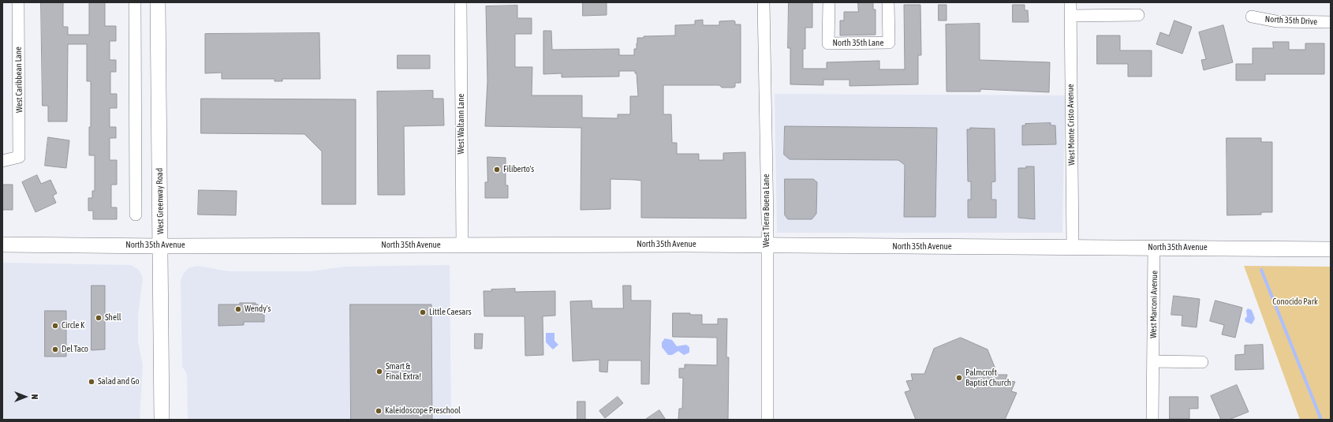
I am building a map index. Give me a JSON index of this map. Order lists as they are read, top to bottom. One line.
{"streets":{"main road":["West Greenway Road","North 35th Avenue"],"street":["North 35th Drive","North 35th Lane","West Caribbean Lane","West Waltann Lane","West Monte Cristo Avenue","West Tierra Buena Lane","West Marconi Avenue"]},"crossings":[["West Waltann Lane","North 35th Avenue"],["West Monte Cristo Avenue","North 35th Avenue"],["West Greenway Road","North 35th Avenue"],["West Tierra Buena Lane","North 35th Avenue"],["North 35th Avenue","West Marconi Avenue"]],"parks":["Conocido Park"],"places":["Filiberto's","Wendy's","Little Caesars","Shell","Circle K","Del Taco","Smart & Final Extra!","Palmcroft Baptist Church","Salad and Go","Kaleidoscope Preschool"],"north":"right"}
